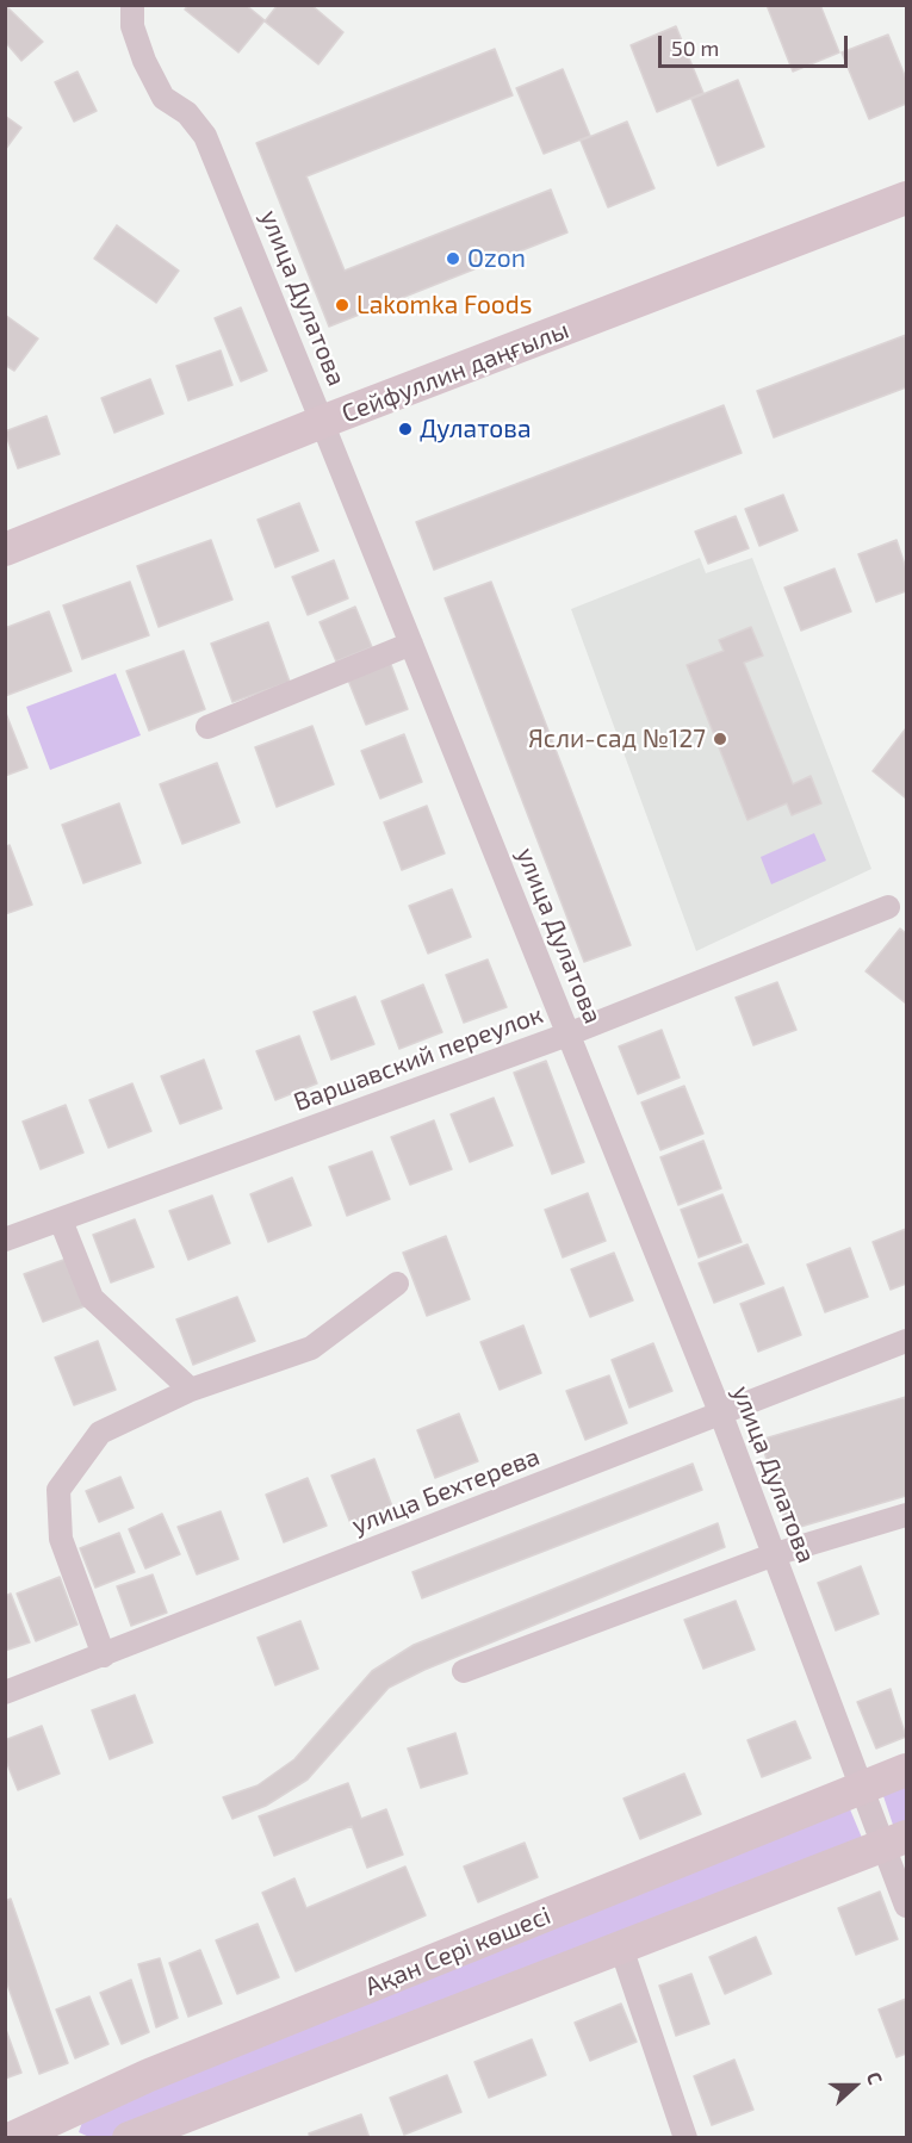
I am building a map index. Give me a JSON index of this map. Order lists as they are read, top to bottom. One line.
{"streets":{"street":["улица Дулатова","Сейфуллин даңғылы","Варшавский переулок","улица Бехтерева","Ақан Сері көшесі"]},"crossings":[["улица Дулатова","Сейфуллин даңғылы"],["улица Дулатова","Варшавский переулок"],["улица Дулатова","улица Бехтерева"],["улица Дулатова","Ақан Сері көшесі"]],"places":["Ozon","Lakomka Foods","Дулатова","Ясли-сад №127"],"scale_bar":"50 m","north":"right"}
